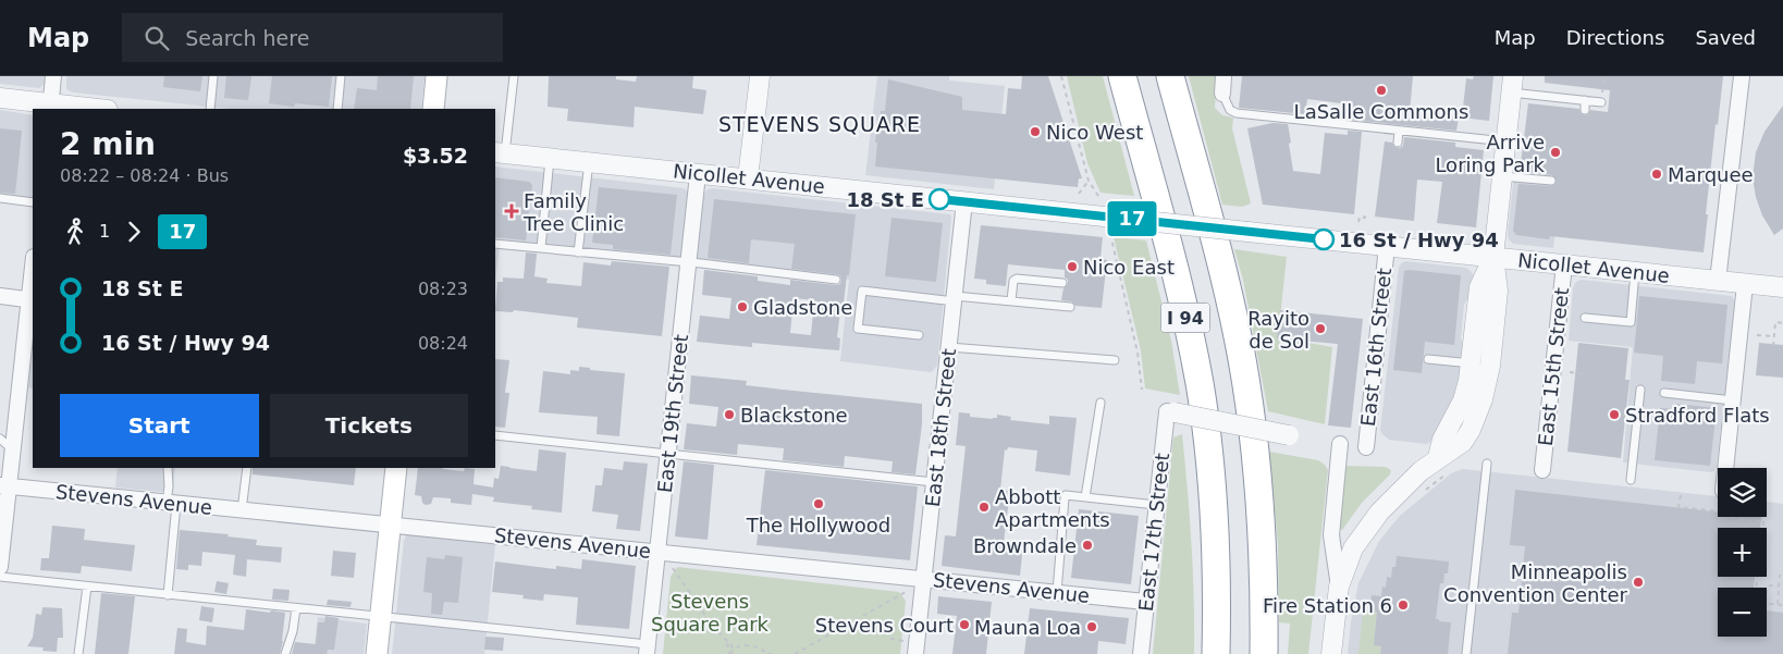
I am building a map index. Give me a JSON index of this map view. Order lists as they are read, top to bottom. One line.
{"streets":{"highway":["I 94"],"street":["Nicollet Avenue","East 16th Street","East 15th Street","East 19th Street","East 18th Street","Stevens Avenue","East 17th Street"]},"crossings":[["Nicollet Avenue","East 16th Street"],["Nicollet Avenue","East 15th Street"],["Nicollet Avenue","East 19th Street"],["Nicollet Avenue","East 18th Street"],["East 19th Street","Stevens Avenue"],["East 18th Street","Stevens Avenue"],["Stevens Avenue","East 17th Street"]],"districts":["STEVENS SQUARE"],"parks":["Stevens Square Park"],"places":{"other":["LaSalle Commons","Nico West","Arrive Loring Park","Marquee","18 St E","16 St / Hwy 94","Nico East","Gladstone","Rayito de Sol","Blackstone","Stradford Flats","The Hollywood","Abbott Apartments","Browndale","Minneapolis Convention Center","Fire Station 6","Stevens Court","Mauna Loa"],"health":["Family Tree Clinic"]},"lines":["bus line 17"],"page":{"header":"Map","search":"Search here","nav":["Map","Directions","Saved"],"on_map":"17","heading":["2 min","08:22 – 08:24 · Bus","$3.52"],"legs":["1","17"],"list":[{"name":"18 St E","value":"08:23"},{"name":"16 St / Hwy 94","value":"08:24"}],"buttons":["Start","Tickets"],"map_buttons":["+","−"]}}
